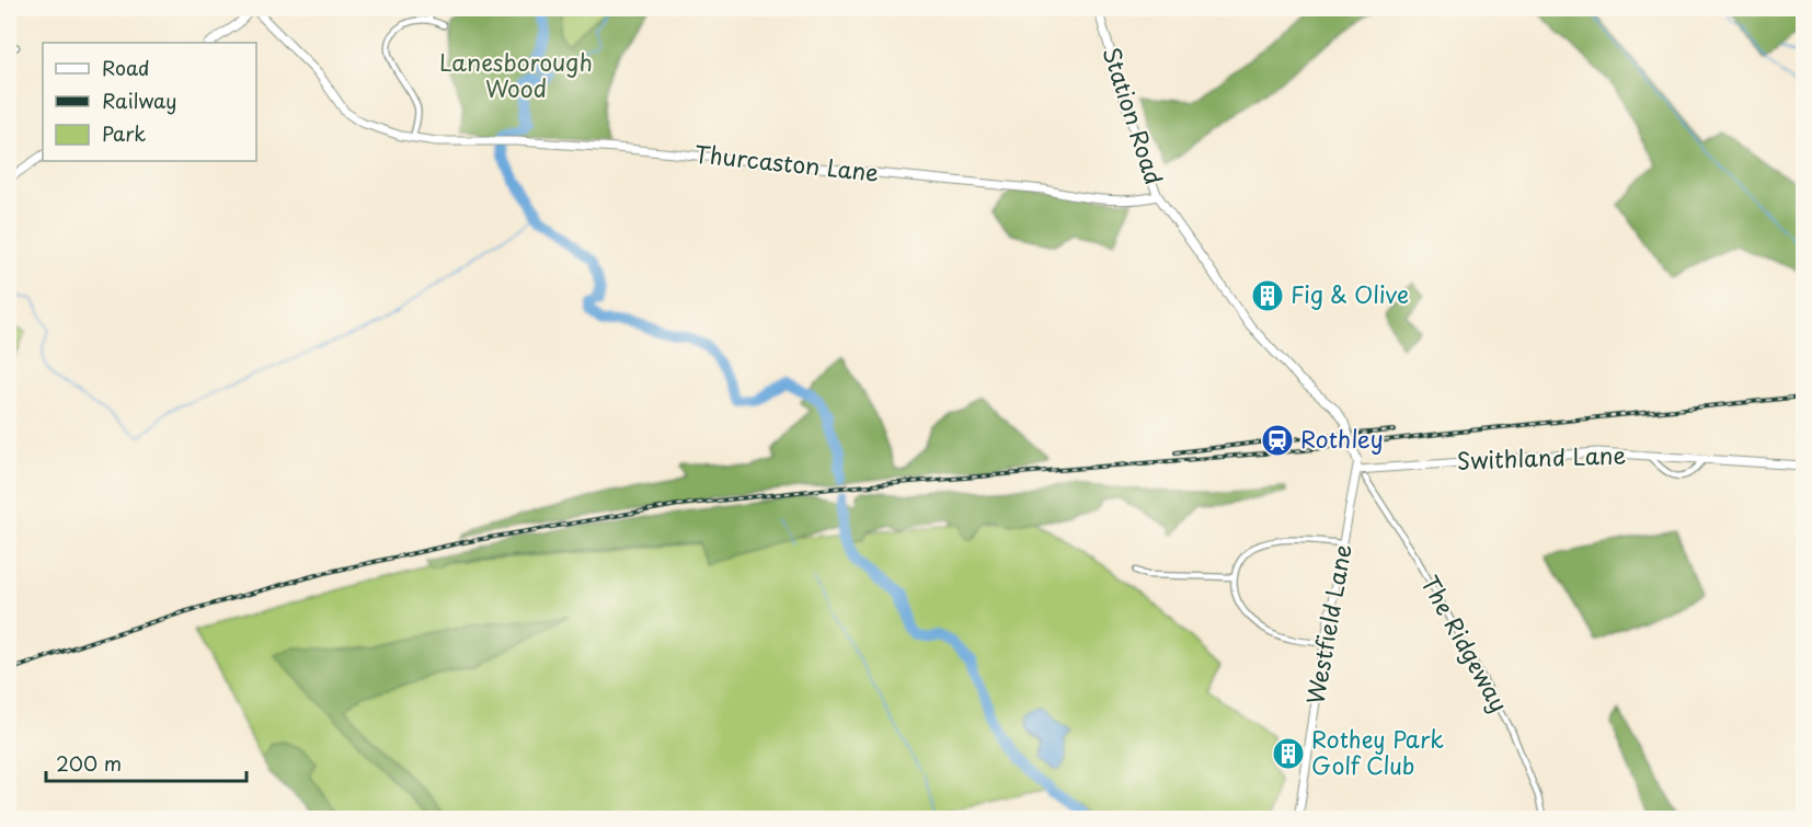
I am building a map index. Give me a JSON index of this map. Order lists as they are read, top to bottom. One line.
{"streets":{"street":["Station Road","Thurcaston Lane","Swithland Lane","Westfield Lane","The Ridgeway"]},"crossings":[["Station Road","Thurcaston Lane"],["Station Road","Swithland Lane"],["Station Road","Westfield Lane"],["Swithland Lane","Westfield Lane"]],"parks":["Lanesborough Wood"],"places":{"building":["Fig & Olive","Rothey Park Golf Club"],"station":["Rothley"]},"legend":["Road","Railway","Park"],"scale_bar":"200 m"}
